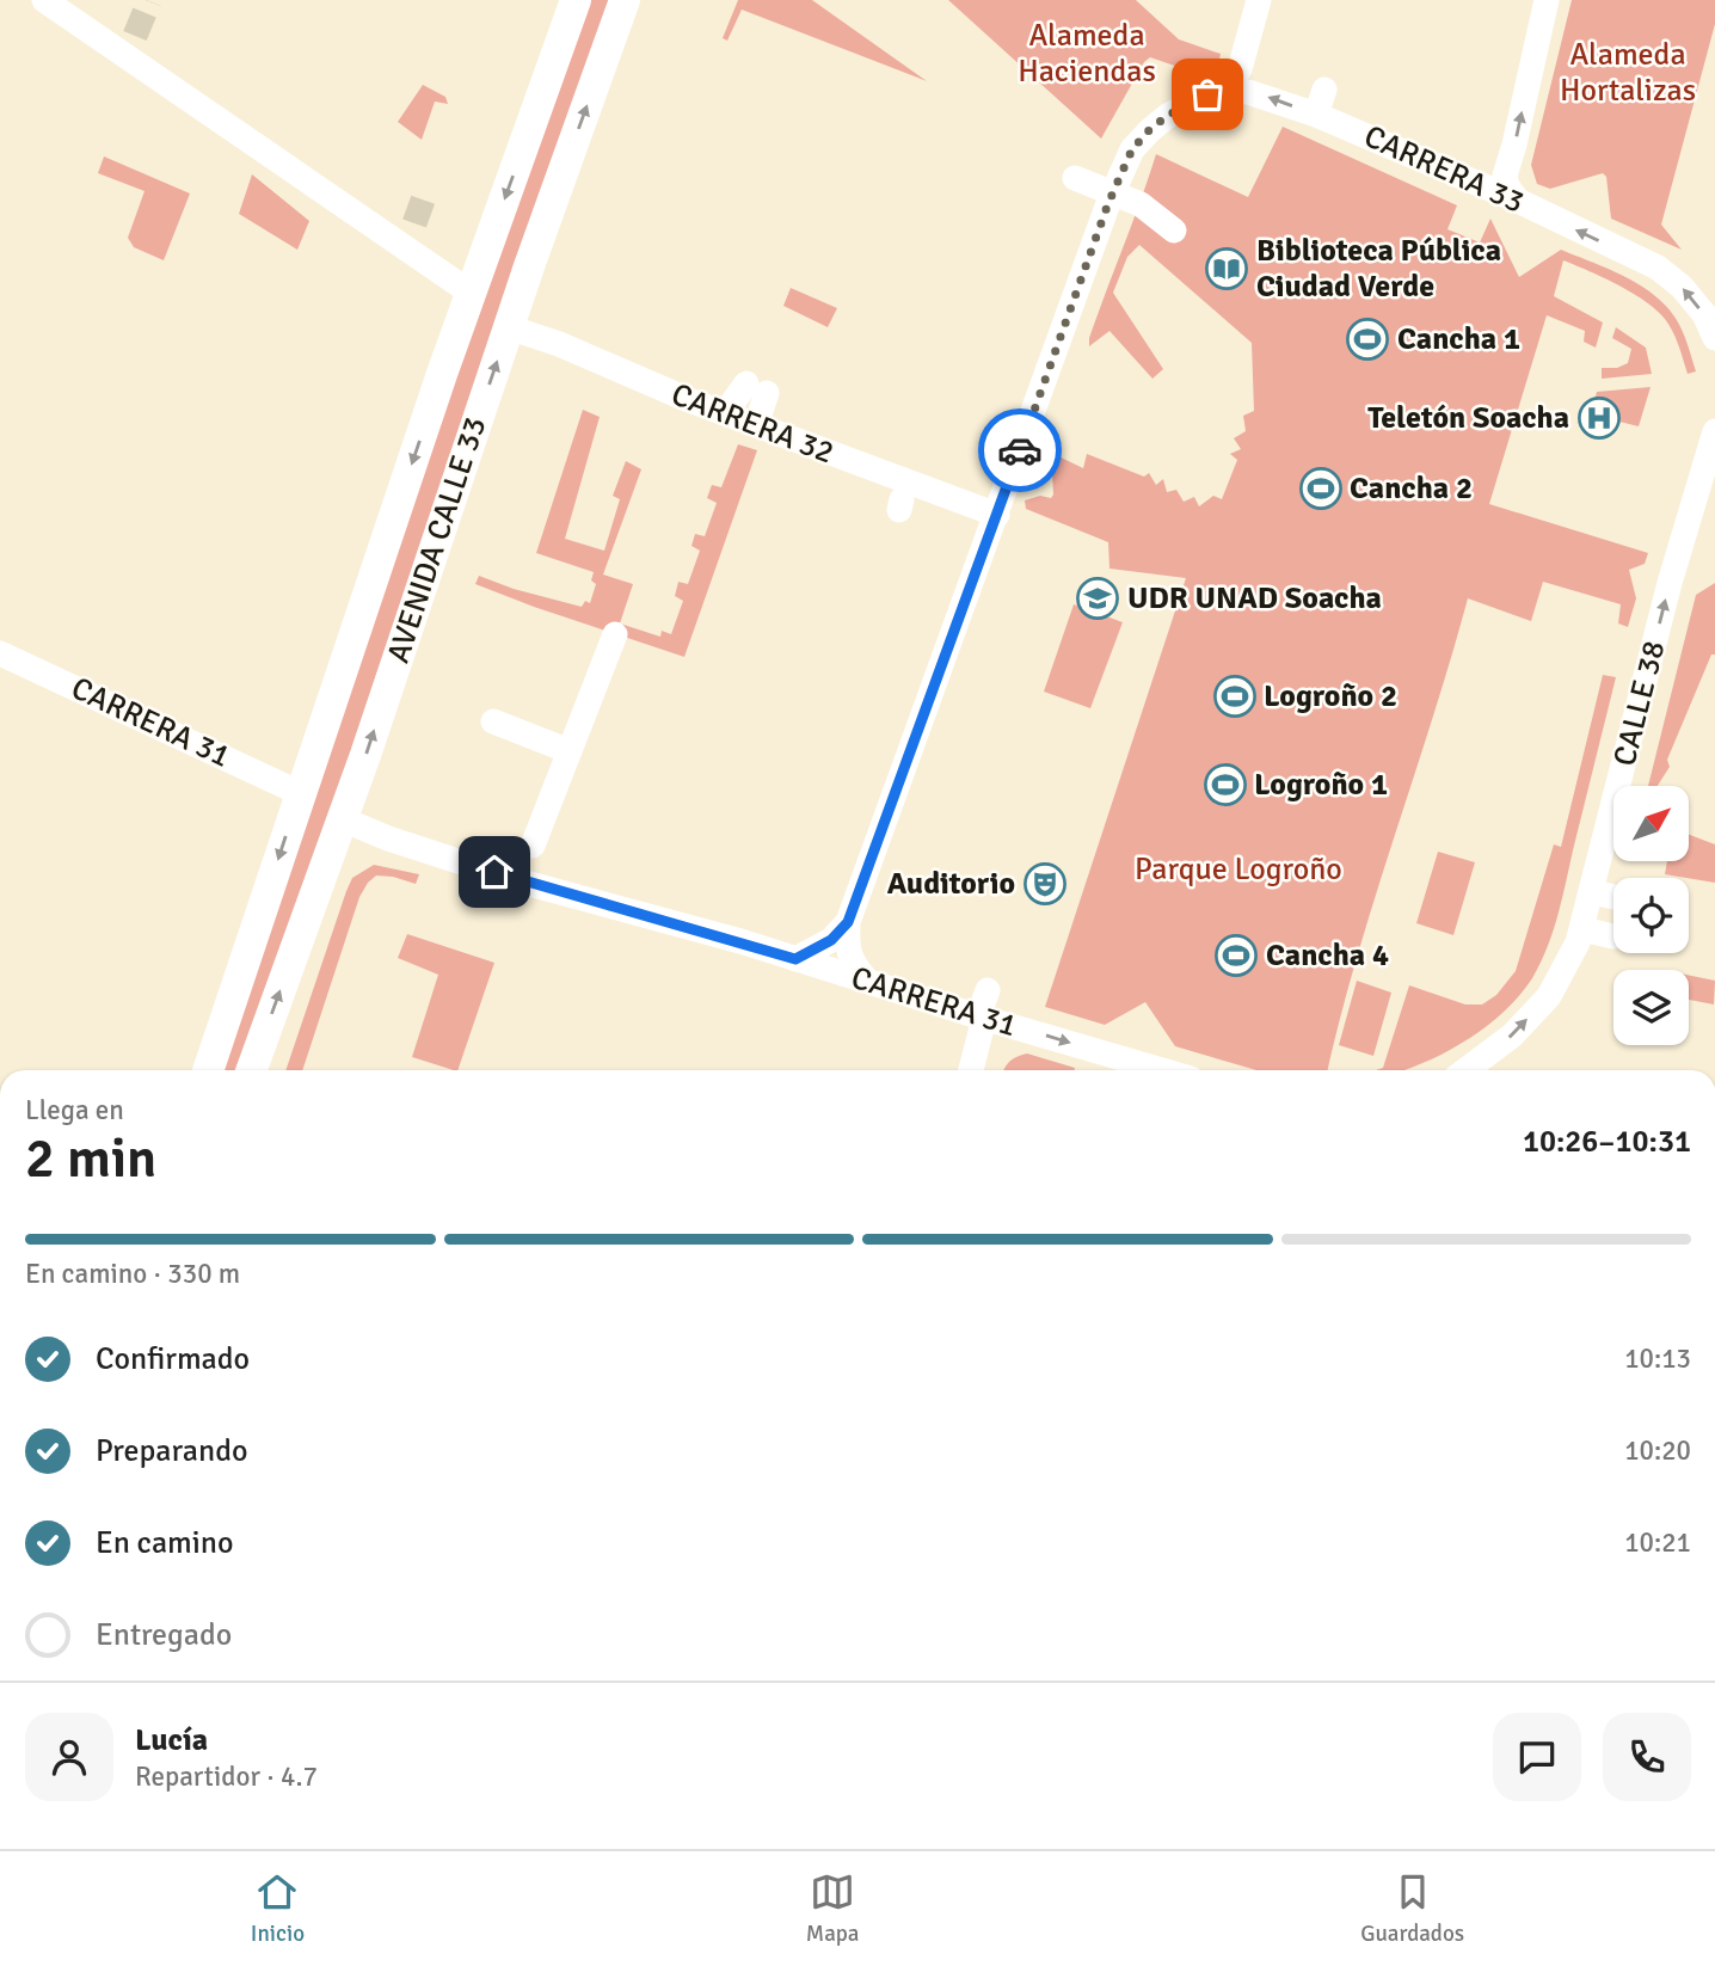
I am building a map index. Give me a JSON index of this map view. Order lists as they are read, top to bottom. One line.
{"streets":{"main road":["AVENIDA CALLE 33"],"street":["CARRERA 33","CARRERA 32","CALLE 38","CARRERA 31"]},"crossings":[["CARRERA 32","AVENIDA CALLE 33"],["AVENIDA CALLE 33","CARRERA 31"]],"one_way":["CARRERA 33","CALLE 38"],"parks":["Alameda Haciendas","Alameda Hortalizas","Parque Logroño"],"places":{"library":["Biblioteca Pública Ciudad Verde"],"sports":["Cancha 1","Cancha 2","Logroño 2","Logroño 1","Cancha 4"],"hospital":["Teletón Soacha"],"school or university":["UDR UNAD Soacha"],"theatre":["Auditorio"]},"north":"top right","page":{"heading":["2 min","Llega en","10:26–10:31"],"panel":["Lucía","Repartidor · 4.7"],"bar":"En camino · 330 m","list":[["Confirmado","10:13"],["Preparando","10:20"],["En camino","10:21"],"Entregado"],"tabs":["Inicio","Mapa","Guardados"]}}
